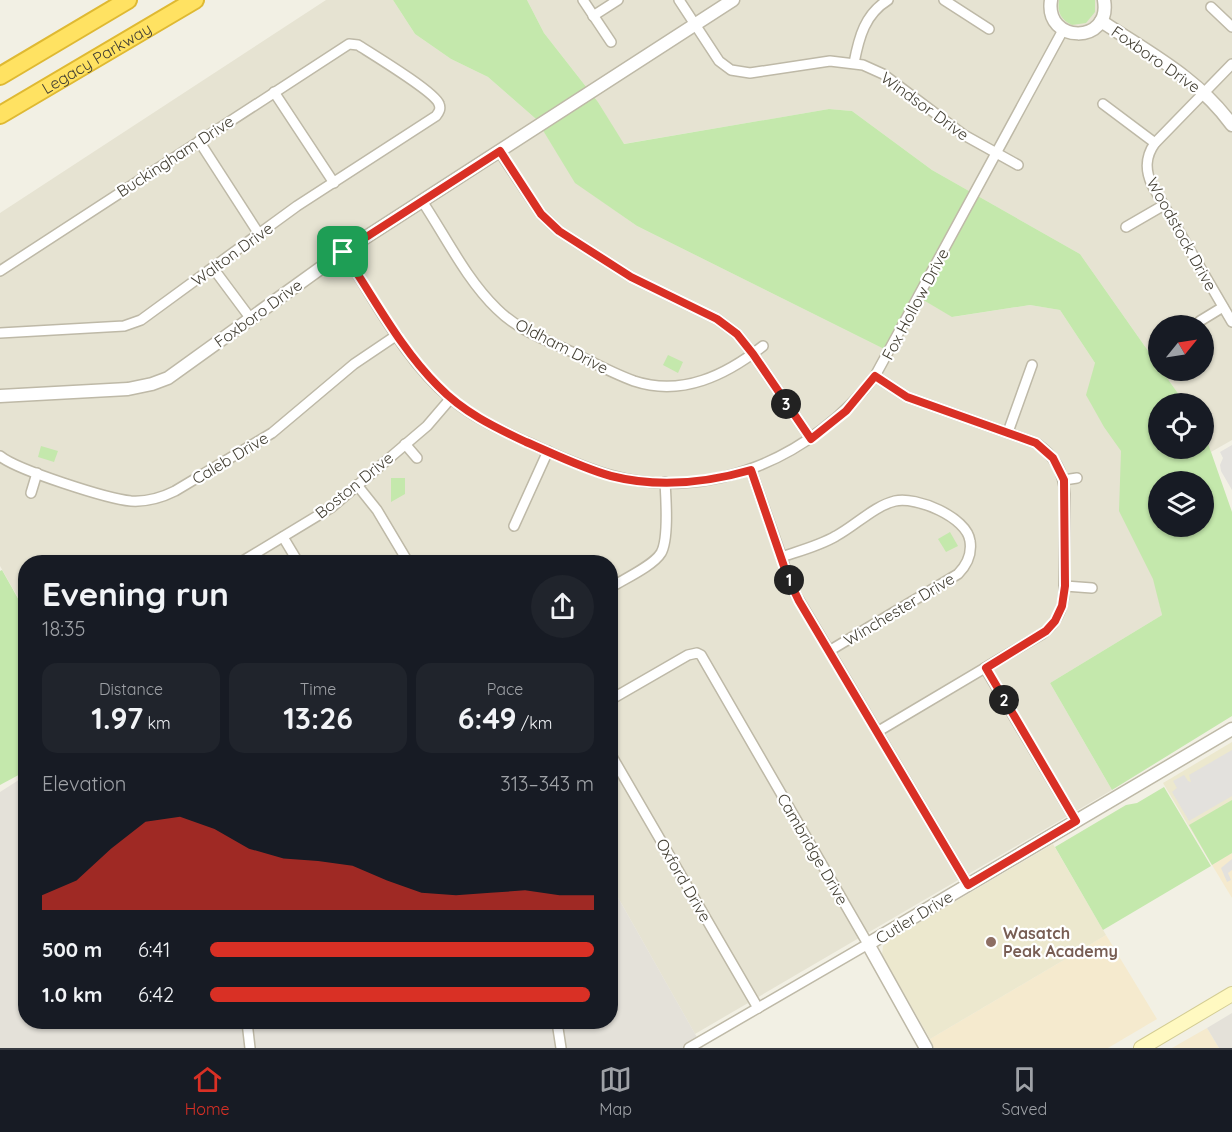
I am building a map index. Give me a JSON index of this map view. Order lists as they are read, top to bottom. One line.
{"streets":{"highway":["Legacy Parkway"],"street":["Foxboro Drive","Windsor Drive","Buckingham Drive","Woodstock Drive","Walton Drive","Fox Hollow Drive","Oldham Drive","Caleb Drive","Boston Drive","Winchester Drive","Cambridge Drive","Oxford Drive","Cutler Drive"]},"crossings":[["Foxboro Drive","Windsor Drive"],["Foxboro Drive","Fox Hollow Drive"],["Foxboro Drive","Oldham Drive"],["Windsor Drive","Fox Hollow Drive"],["Buckingham Drive","Walton Drive"],["Fox Hollow Drive","Caleb Drive"],["Fox Hollow Drive","Boston Drive"],["Cambridge Drive","Cutler Drive"],["Oxford Drive","Cutler Drive"]],"places":["Wasatch Peak Academy"],"north":"top right","page":{"pins":["3","1","2"],"heading":["Evening run","18:35"],"stats":[["Distance","1.97 km"],["Time","13:26"],["Pace","6:49 /km"]],"chart":["Elevation","313–343 m"],"list":[{"name":"500 m","note":"6:41"},{"name":"1.0 km","note":"6:42"}],"tabs":["Home","Map","Saved"]}}
